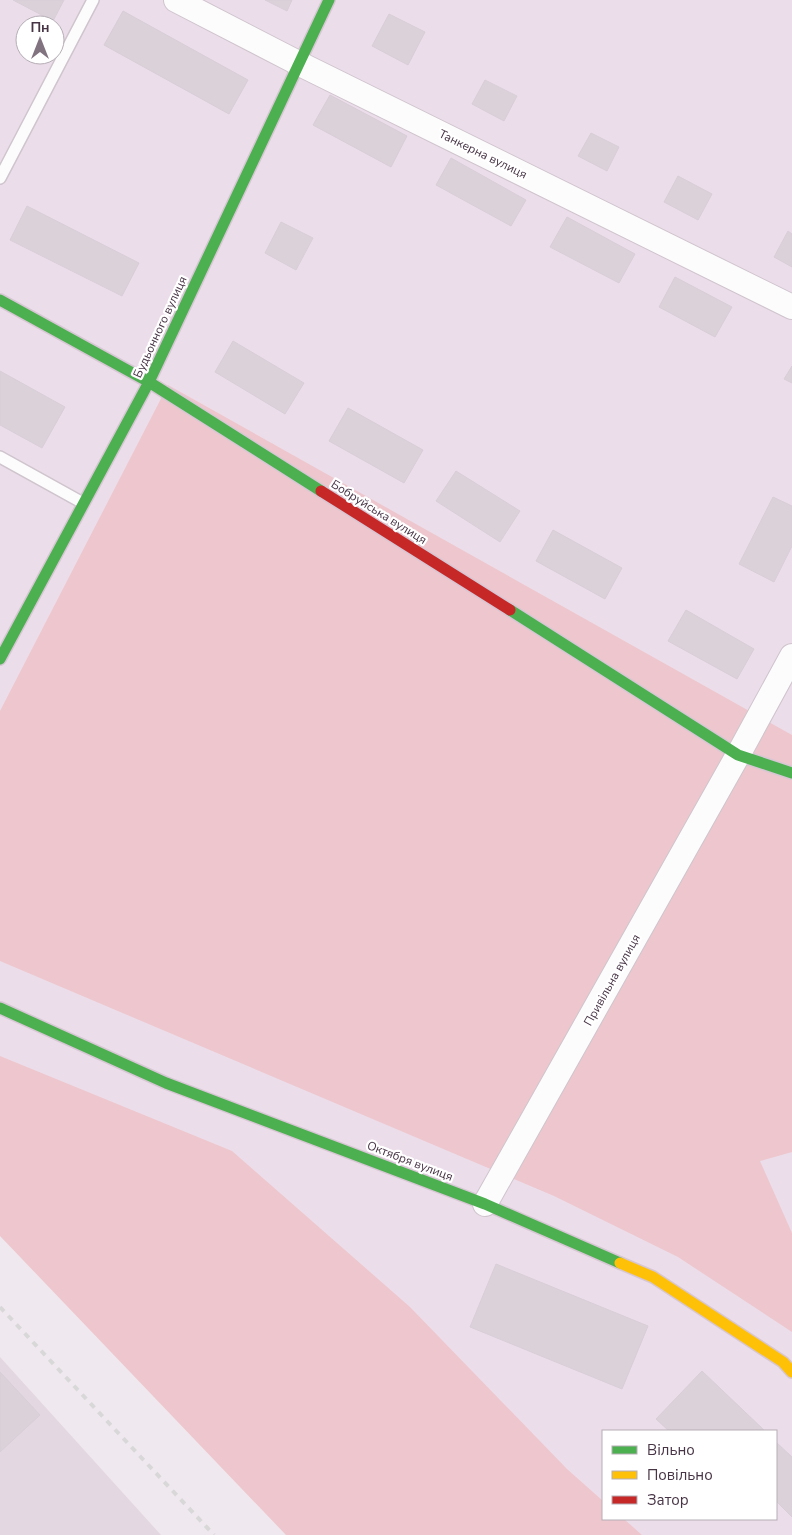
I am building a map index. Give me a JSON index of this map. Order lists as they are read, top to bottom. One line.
{"streets":{"main road":["Будьонного вулиця","Бобруйська вулиця","Октября вулиця"],"street":["Танкерна вулиця","Привільна вулиця"]},"crossings":[["Танкерна вулиця","Будьонного вулиця"],["Будьонного вулиця","Бобруйська вулиця"],["Бобруйська вулиця","Привільна вулиця"],["Привільна вулиця","Октября вулиця"]],"legend":["Вільно","Повільно","Затор"],"north":"top"}
